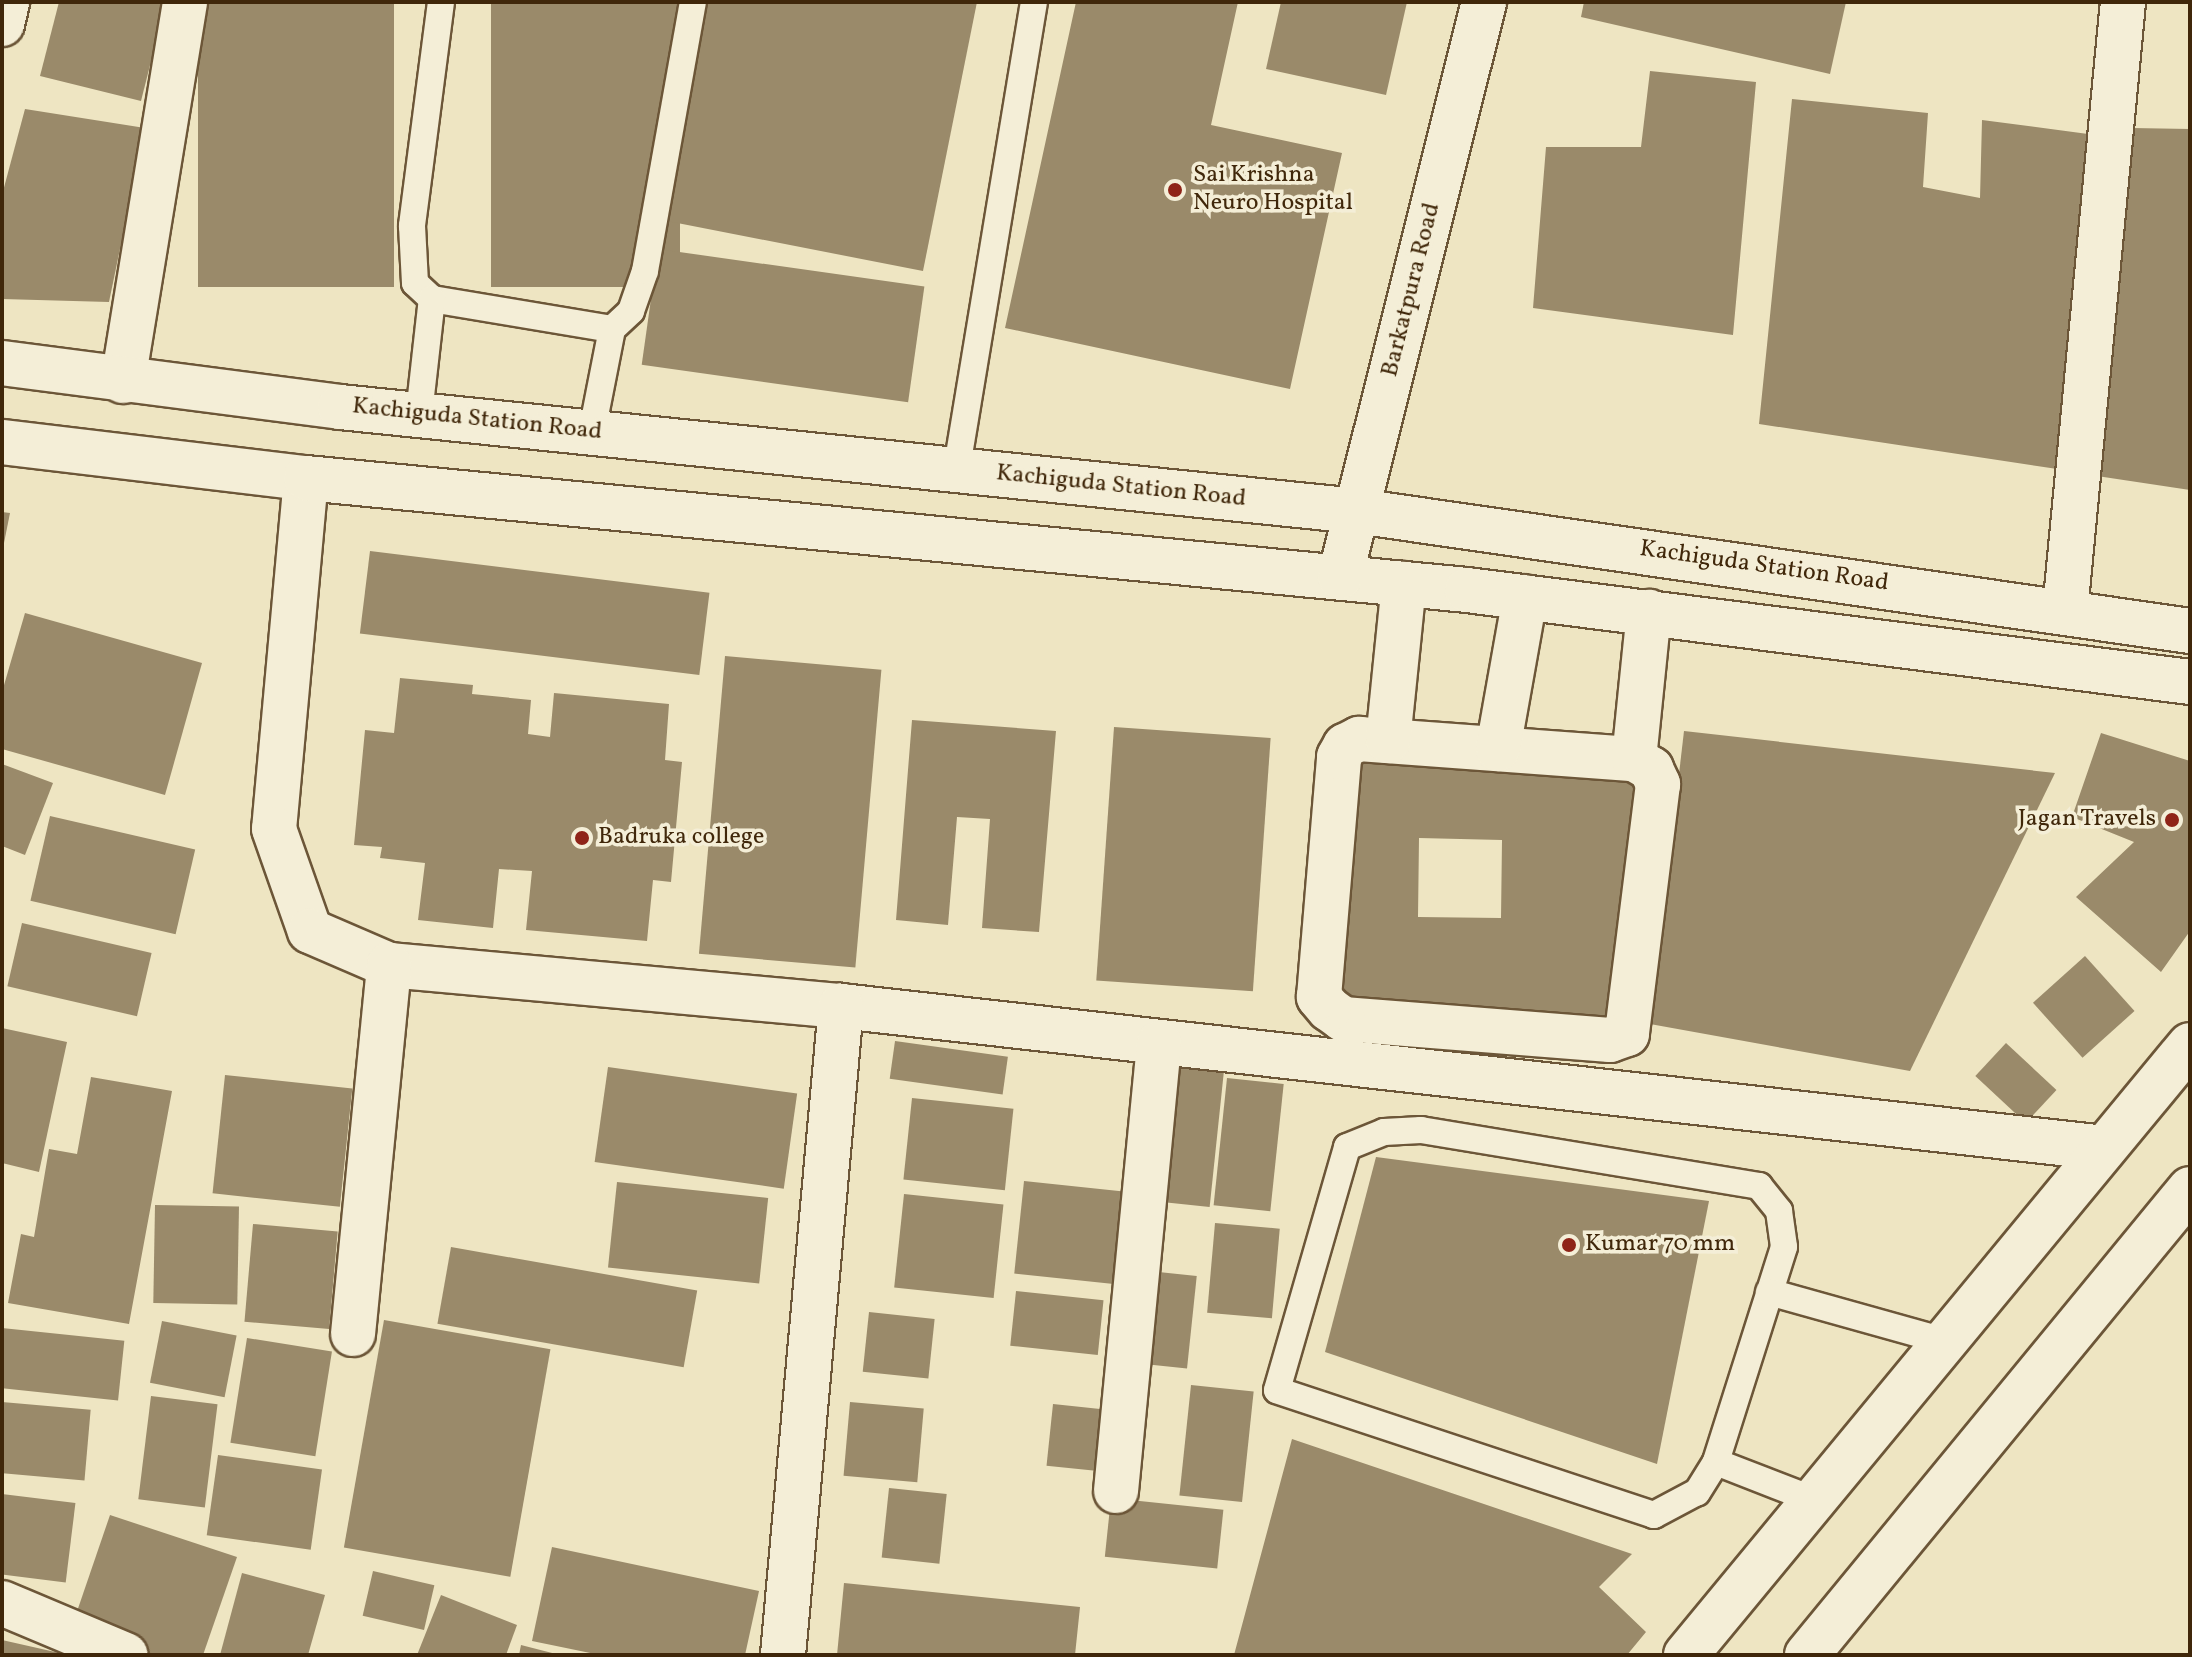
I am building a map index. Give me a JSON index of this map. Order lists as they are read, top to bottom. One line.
{"streets":{"street":["Barkatpura Road","Kachiguda Station Road"]},"crossings":[["Barkatpura Road","Kachiguda Station Road"]],"places":["Sai Krishna Neuro Hospital","Jagan Travels","Badruka college","Kumar 70 mm"]}
